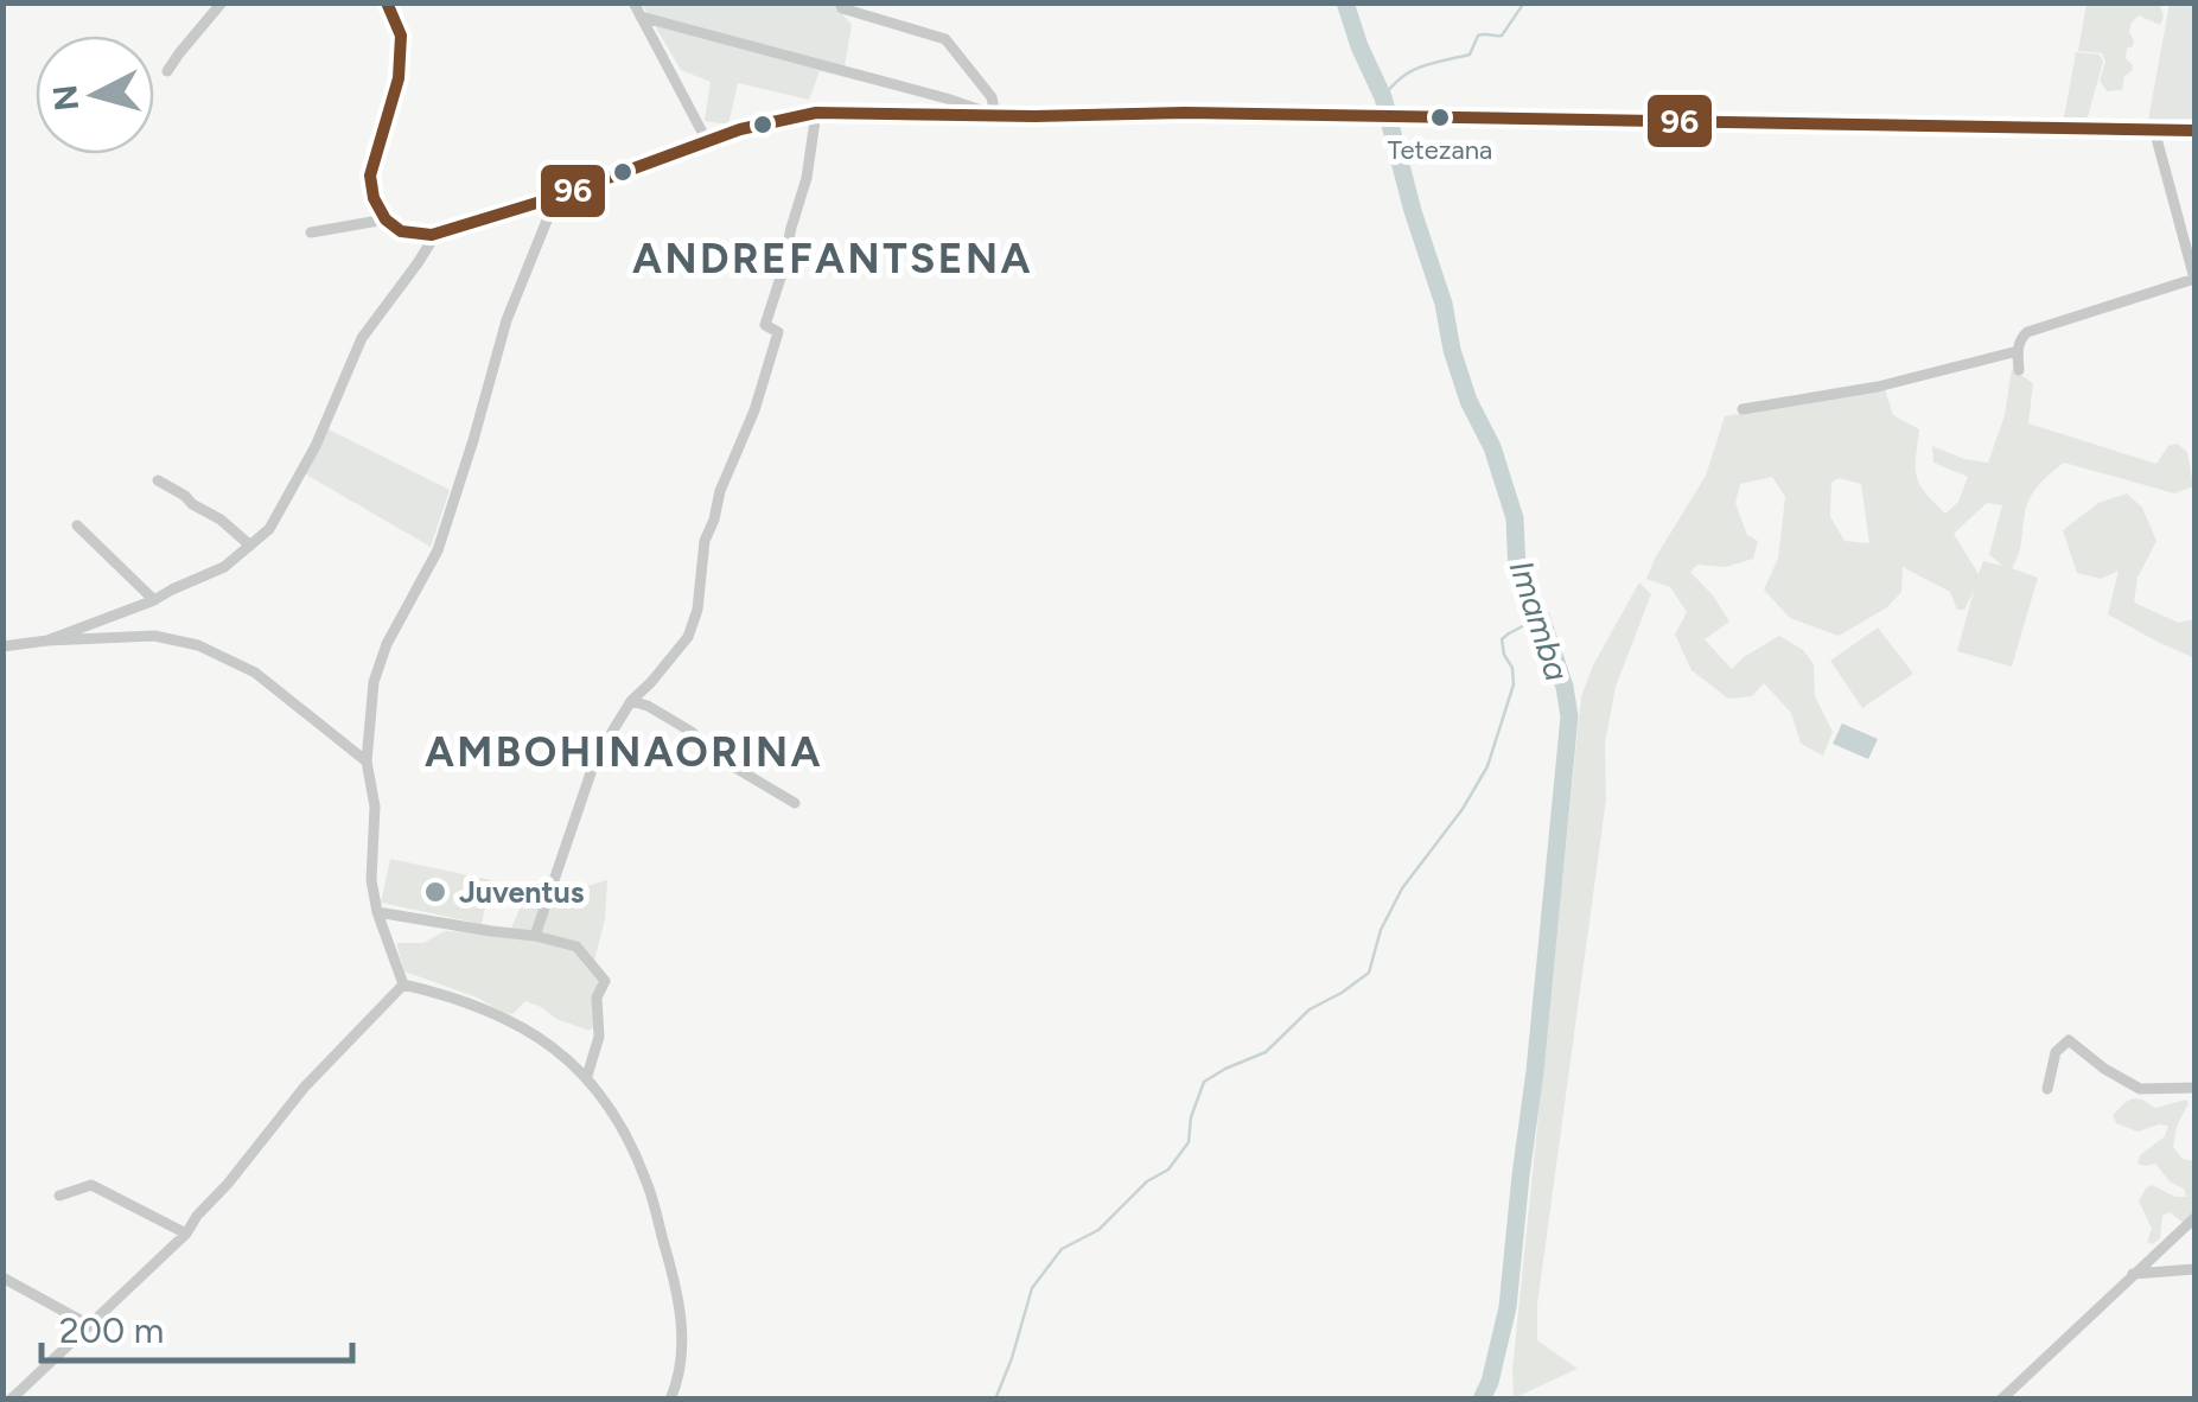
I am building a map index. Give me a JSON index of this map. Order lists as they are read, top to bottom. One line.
{"districts":["ANDREFANTSENA","AMBOHINAORINA"],"water":["Imamba"],"places":["Tetezana","Juventus"],"lines":["transit line 96"],"scale_bar":"200 m","north":"left"}
